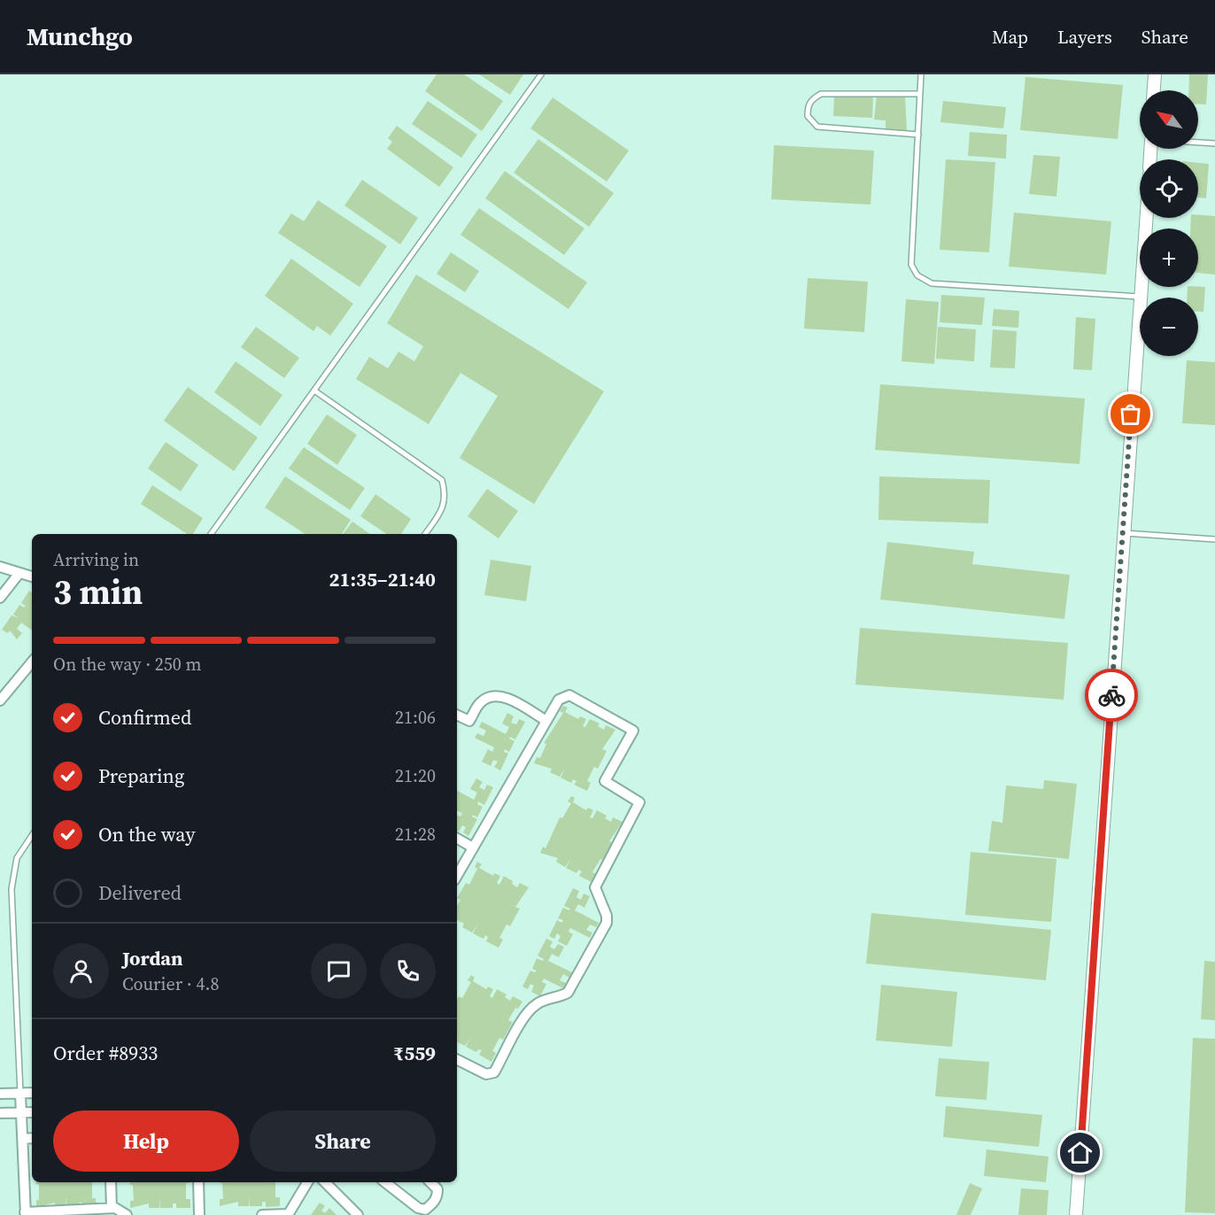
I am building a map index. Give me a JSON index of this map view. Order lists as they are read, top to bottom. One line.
{"north":"top left","page":{"header":"Munchgo","nav":["Map","Layers","Share"],"map_buttons":["+","−"],"heading":["3 min","Arriving in","21:35–21:40"],"panel":["Jordan","Courier · 4.8","Order #8933","₹559"],"bar":"On the way · 250 m","list":[["Confirmed","21:06"],["Preparing","21:20"],["On the way","21:28"],"Delivered"],"buttons":["Help","Share"]}}
